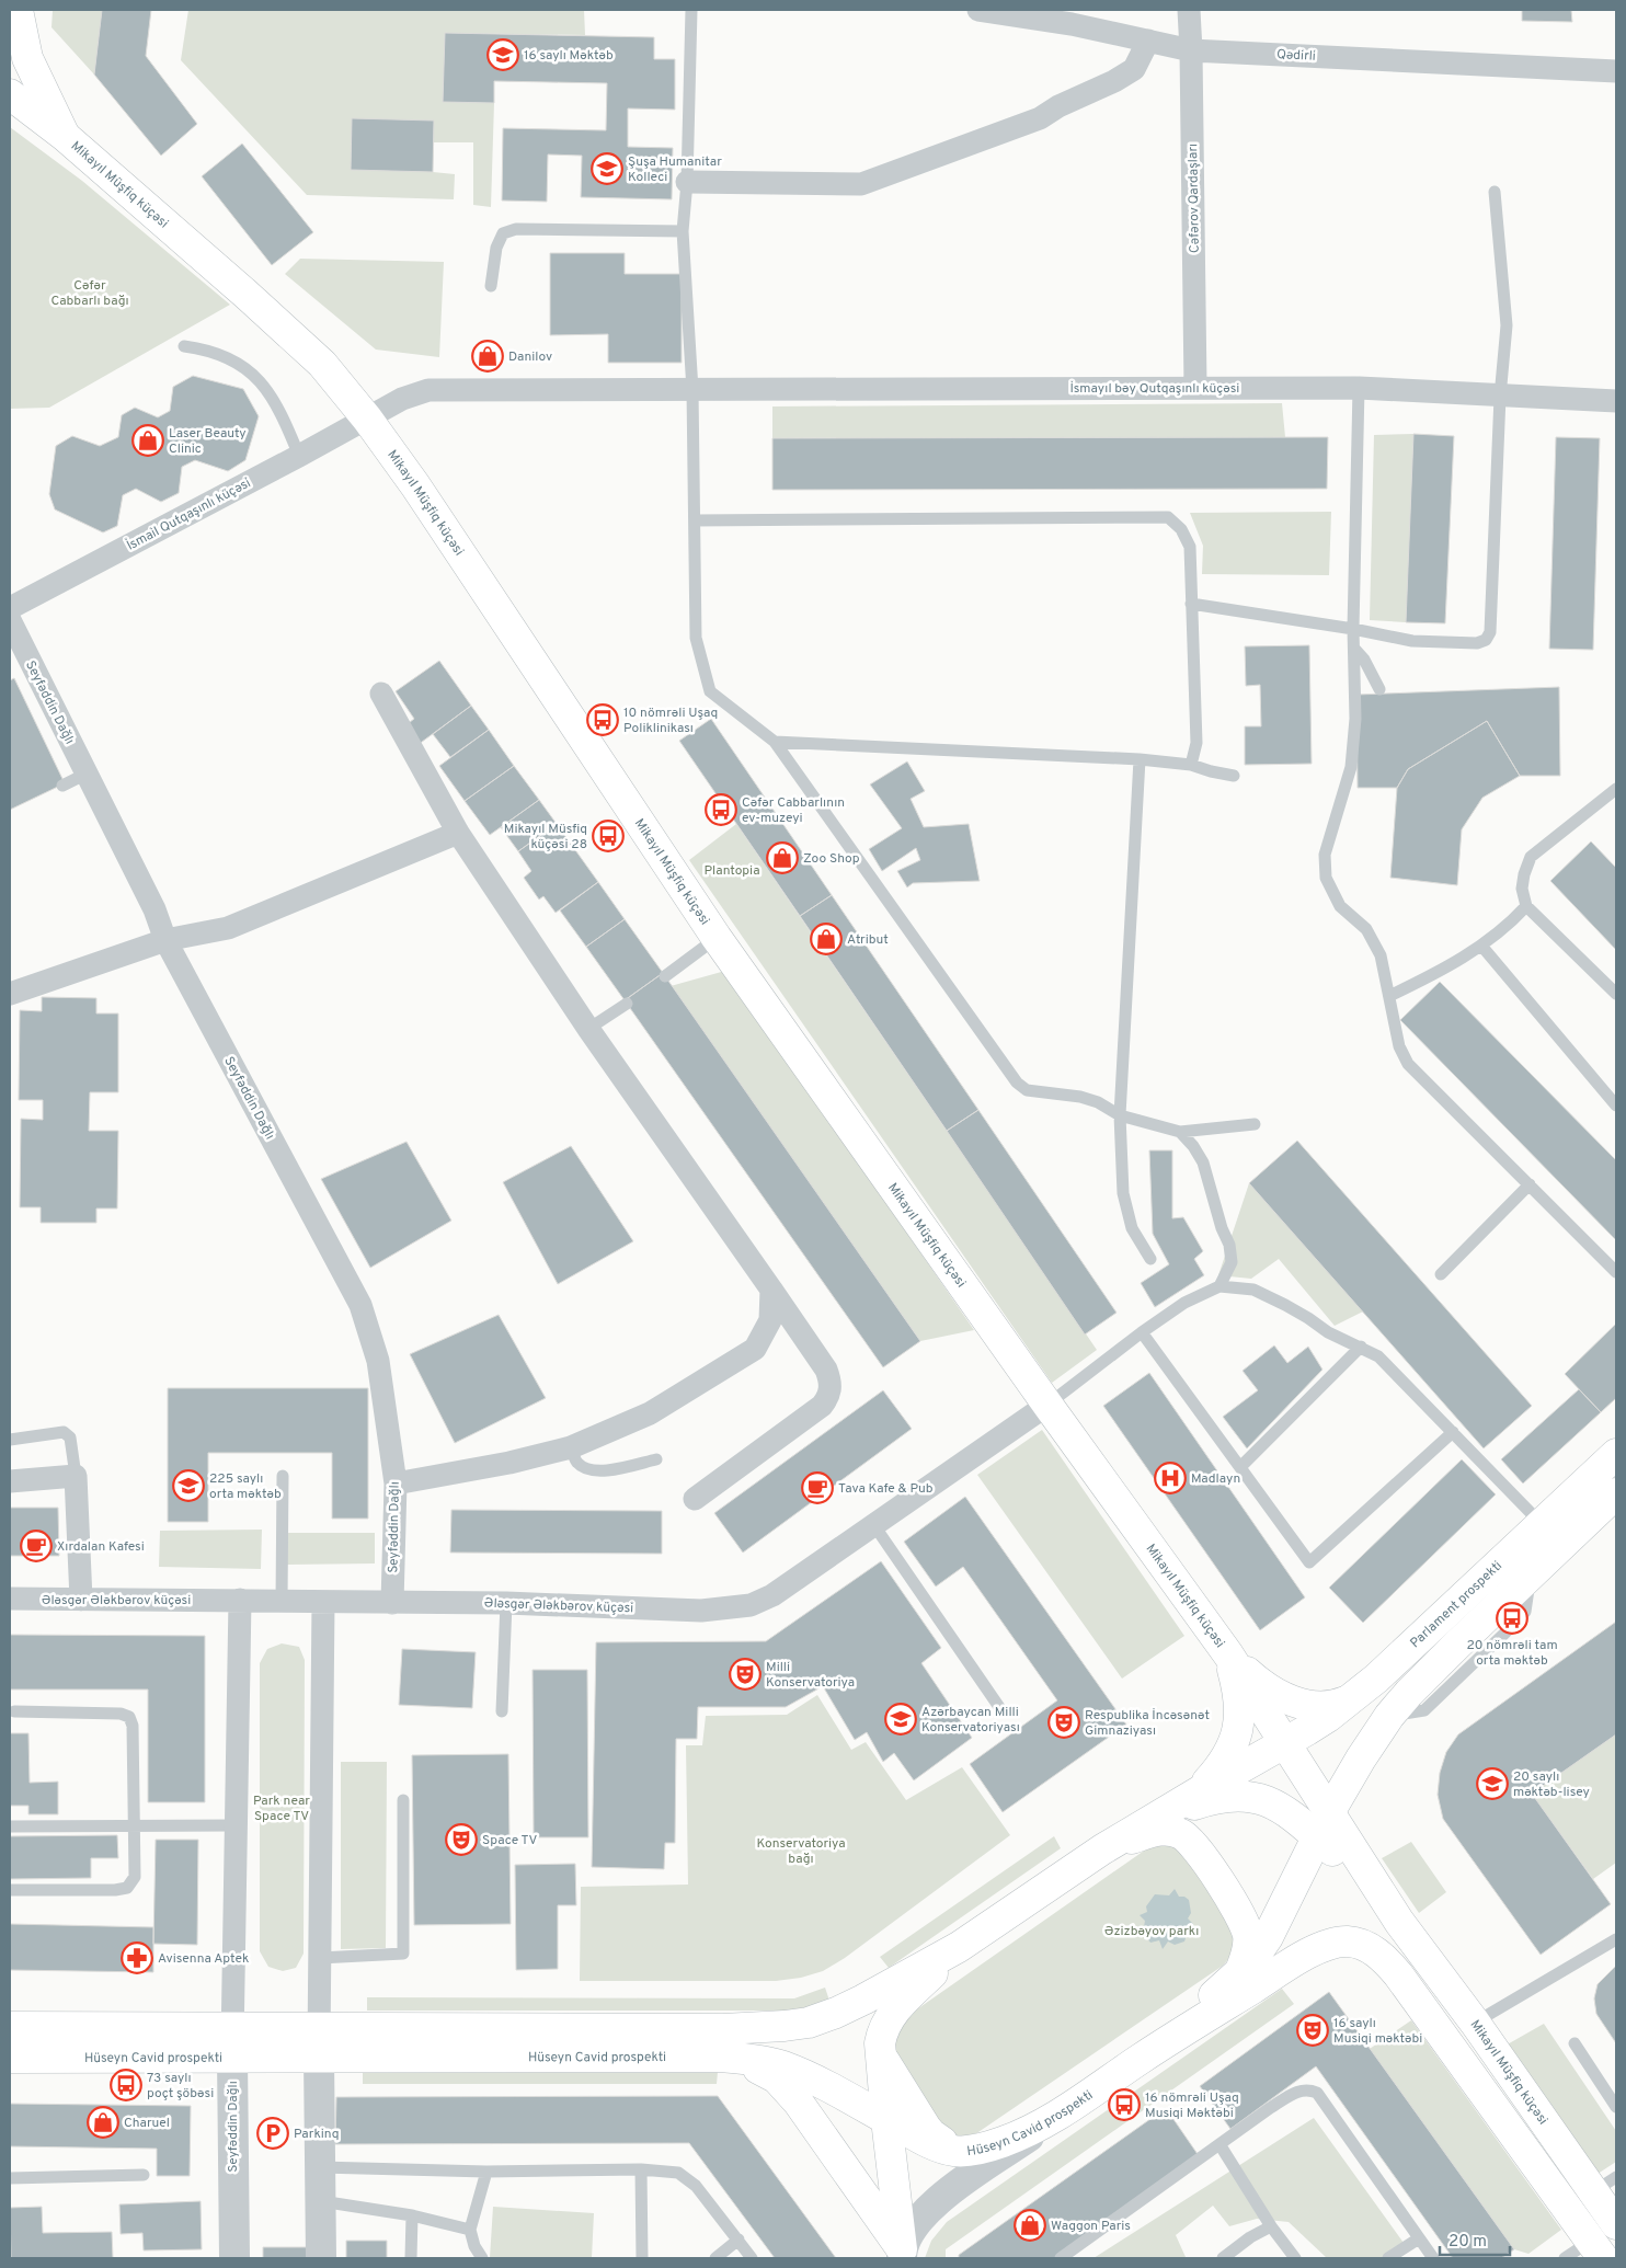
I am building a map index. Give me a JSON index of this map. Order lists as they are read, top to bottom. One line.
{"streets":{"main road":["Mikayıl Müşfiq küçəsi","Parlament prospekti","Hüseyn Cavid prospekti"],"street":["Qədirli","Cəfərov Qardaşları","İsmayıl bəy Qutqaşınlı küçəsi","İsmail Qutqaşınlı küçəsi","Seyfəddin Dağlı","Ələsgər Ələkbərov küçəsi"]},"crossings":[["Qədirli","Cəfərov Qardaşları"],["Mikayıl Müşfiq küçəsi","İsmayıl bəy Qutqaşınlı küçəsi"],["Mikayıl Müşfiq küçəsi","İsmail Qutqaşınlı küçəsi"],["Mikayıl Müşfiq küçəsi","Ələsgər Ələkbərov küçəsi"],["Mikayıl Müşfiq küçəsi","Parlament prospekti"],["Cəfərov Qardaşları","İsmayıl bəy Qutqaşınlı küçəsi"],["İsmayıl bəy Qutqaşınlı küçəsi","İsmail Qutqaşınlı küçəsi"],["Seyfəddin Dağlı","Ələsgər Ələkbərov küçəsi"],["Seyfəddin Dağlı","Hüseyn Cavid prospekti"]],"parks":["Cəfər Cabbarlı bağı","Plantopia","Park near Space TV","Konservatoriya bağı","Əzizbəyov parkı"],"places":{"school or university":["16 saylı Məktəb","Şuşa Humanitar Kolleci","225 saylı orta məktəb","Azərbaycan Milli Konservatoriyası","20 saylı məktəb-lisey"],"shop":["Danilov","Laser Beauty Clinic","Zoo Shop","Atribut","Charuel","Waggon Paris"],"bus stop":["10 nömrəli Uşaq Poliklinikası","Cəfər Cabbarlının ev-muzeyi","Mikayıl Müsfiq küçəsi 28","20 nömrəli tam orta məktəb","73 saylı poçt şöbəsi","16 nömrəli Uşaq Musiqi Məktəbi"],"hospital":["Madlayn"],"cafe":["Tava Kafe & Pub","Xırdalan Kafesi"],"theatre":["Milli Konservatoriya","Respublika İncəsənət Gimnaziyası","Space TV","16 saylı Musiqi məktəbi"],"pharmacy":["Avisenna Aptek"],"parking":["Parkinq"]},"scale_bar":"20 m"}
